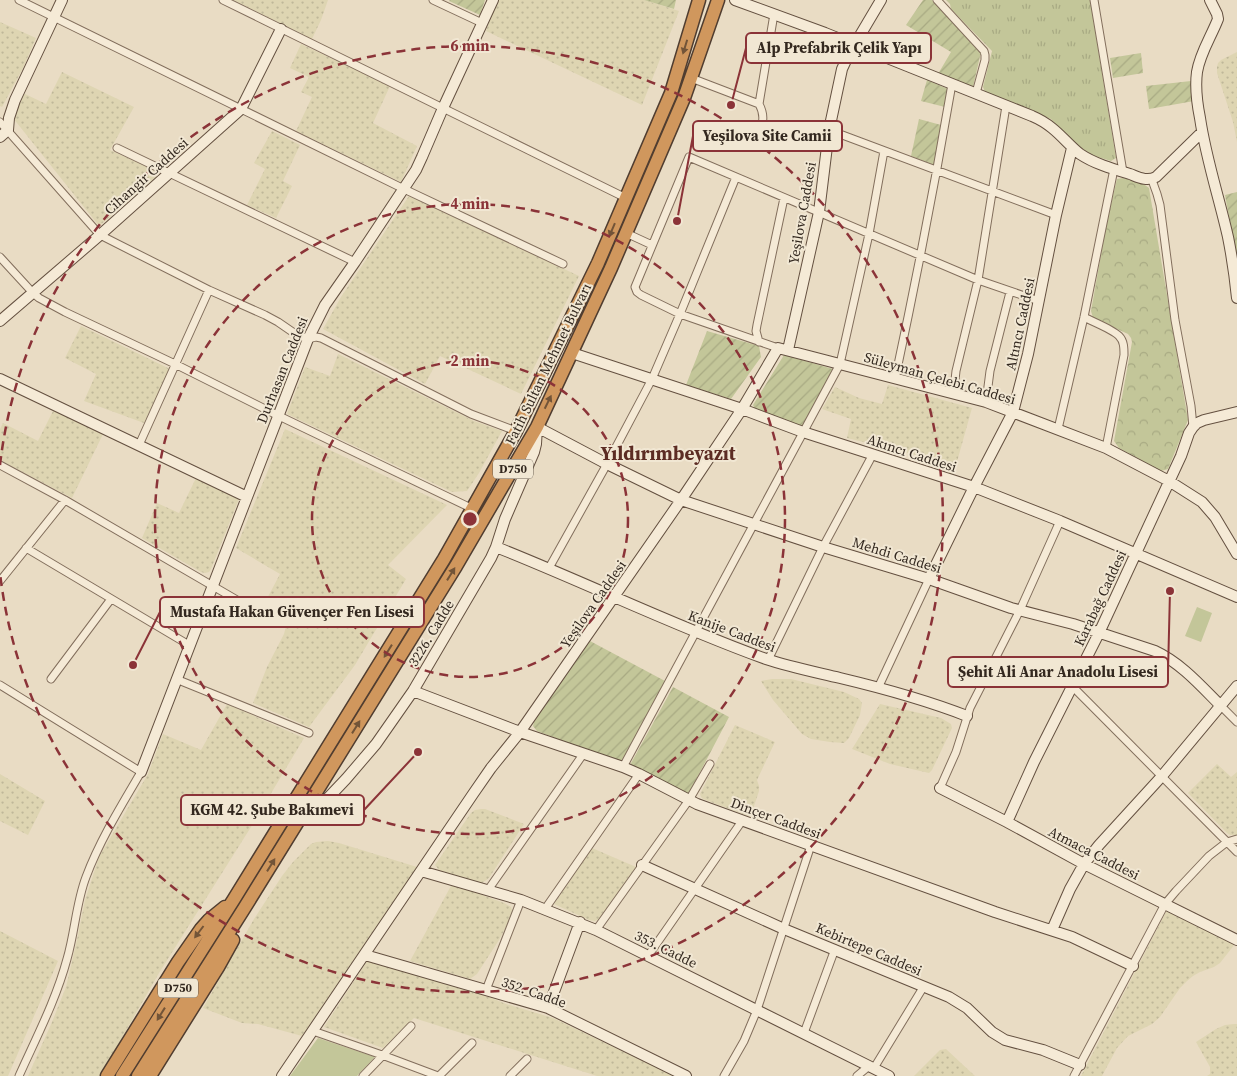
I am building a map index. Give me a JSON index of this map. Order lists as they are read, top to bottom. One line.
{"streets":{"highway":["Fatih Sultan Mehmet Bulvarı","D750"],"street":["Cihangir Caddesi","Yeşilova Caddesi","Altıncı Caddesi","Durhasan Caddesi","Süleyman Çelebi Caddesi","Akıncı Caddesi","Mehdi Caddesi","Karabağ Caddesi","Kanije Caddesi","3226. Cadde","Dinçer Caddesi","Atmaca Caddesi","353. Cadde","Kebirtepe Caddesi","352. Cadde"]},"crossings":[["Yeşilova Caddesi","Süleyman Çelebi Caddesi"],["Yeşilova Caddesi","Akıncı Caddesi"],["Yeşilova Caddesi","Mehdi Caddesi"],["Yeşilova Caddesi","Kanije Caddesi"],["Yeşilova Caddesi","Dinçer Caddesi"],["Yeşilova Caddesi","353. Cadde"],["Yeşilova Caddesi","352. Cadde"],["Altıncı Caddesi","Süleyman Çelebi Caddesi"],["Altıncı Caddesi","Akıncı Caddesi"],["Altıncı Caddesi","Mehdi Caddesi"],["Altıncı Caddesi","Kanije Caddesi"],["Fatih Sultan Mehmet Bulvarı","Akıncı Caddesi"],["Fatih Sultan Mehmet Bulvarı","Mehdi Caddesi"],["Fatih Sultan Mehmet Bulvarı","3226. Cadde"],["Süleyman Çelebi Caddesi","Karabağ Caddesi"],["Akıncı Caddesi","Karabağ Caddesi"],["Mehdi Caddesi","Karabağ Caddesi"],["Mehdi Caddesi","3226. Cadde"],["Karabağ Caddesi","Atmaca Caddesi"],["Kanije Caddesi","3226. Cadde"],["3226. Cadde","Dinçer Caddesi"]],"districts":["Yıldırımbeyazıt"],"places":["Alp Prefabrik Çelik Yapı","Yeşilova Site Camii","Şehit Ali Anar Anadolu Lisesi","Mustafa Hakan Güvençer Fen Lisesi","KGM 42. Şube Bakımevi"],"rings":["6 min","4 min","2 min"]}
